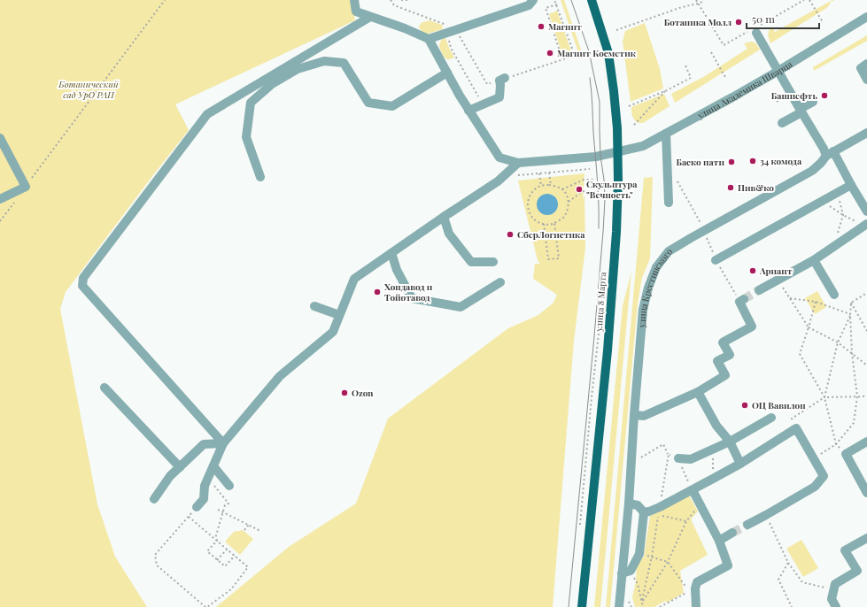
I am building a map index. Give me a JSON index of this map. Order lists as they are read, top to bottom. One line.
{"streets":{"main road":["улица 8 Марта"],"street":["улица Академика Шварца","улица Крестинского"]},"crossings":[["улица Академика Шварца","улица 8 Марта"]],"parks":["Ботанический сад УрО РАН"],"places":["Ботаника Молл","Магнит","Магнит Косметик","Башнефть","34 комода","Баско пати","Пив&ко","Скульптура \"Вечность\"","СберЛогистика","Ариант","Хондавод и Тойотавод","Ozon","ОЦ Вавилон"],"scale_bar":"50 m"}
